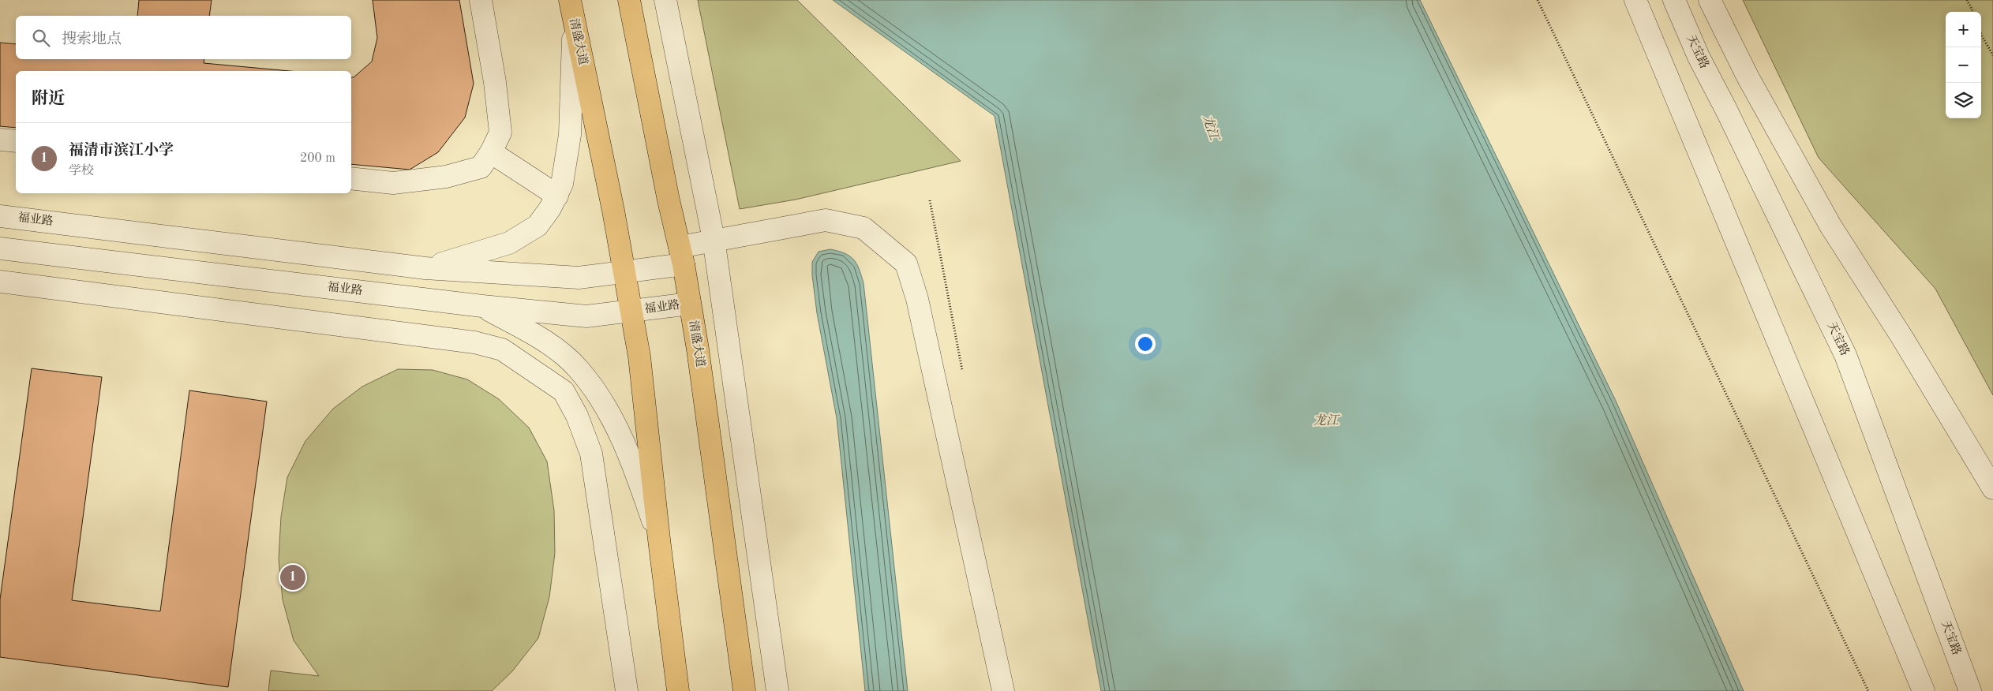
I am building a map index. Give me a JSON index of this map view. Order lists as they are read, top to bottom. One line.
{"streets":{"main road":["清盛大道"],"street":["天宝路","福业路"]},"crossings":[["清盛大道","福业路"]],"water":["龙江"],"page":{"map_buttons":["+","−"],"search":"搜索地点","heading":"附近","list":[{"mark":"1","name":"福清市滨江小学","note":"学校","value":"200 m"}],"pins":"1"}}
